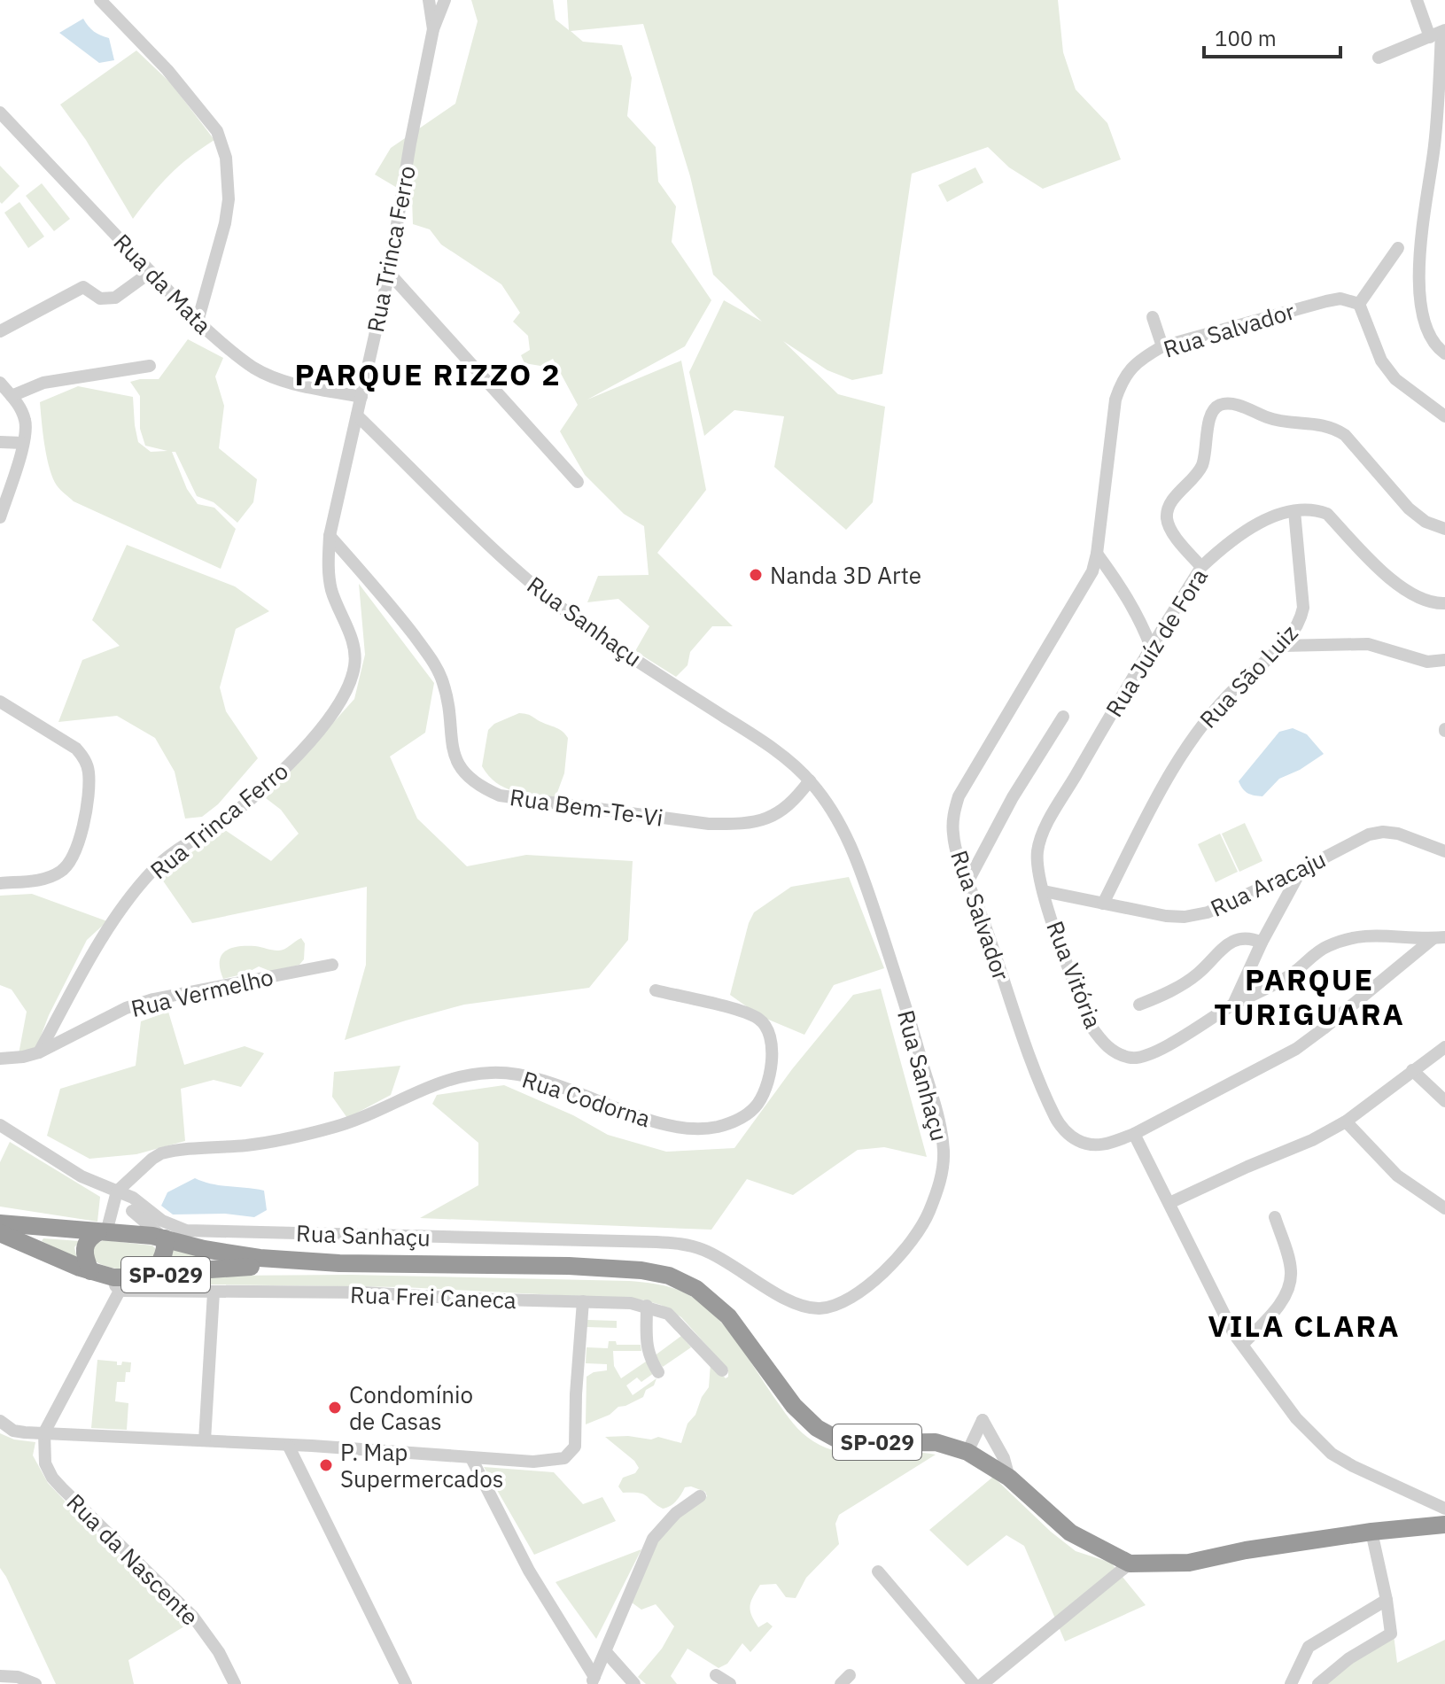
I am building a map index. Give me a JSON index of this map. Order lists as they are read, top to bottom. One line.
{"streets":{"highway":["SP-029"],"street":["Rua Trinca Ferro","Rua da Mata","Rua Salvador","Rua Sanhaçu","Rua Juíz de Fora","Rua São Luiz","Rua Bem-Te-Vi","Rua Aracaju","Rua Vitória","Rua Vermelho","Rua Codorna","Rua Frei Caneca","Rua da Nascente"]},"crossings":[["Rua Trinca Ferro","Rua da Mata"],["Rua Trinca Ferro","Rua Sanhaçu"],["Rua Trinca Ferro","Rua Bem-Te-Vi"],["Rua Trinca Ferro","Rua Vermelho"],["Rua Salvador","Rua Vitória"],["Rua Sanhaçu","Rua Bem-Te-Vi"],["Rua Sanhaçu","Rua Codorna"],["Rua Juíz de Fora","Rua São Luiz"],["Rua Juíz de Fora","Rua Vitória"],["Rua São Luiz","Rua Aracaju"],["Rua Aracaju","Rua Vitória"],["SP-029","Rua Frei Caneca"]],"districts":["PARQUE RIZZO 2","PARQUE TURIGUARA","VILA CLARA"],"places":["Nanda 3D Arte","Condomínio de Casas","P. Map Supermercados"],"scale_bar":"100 m"}
